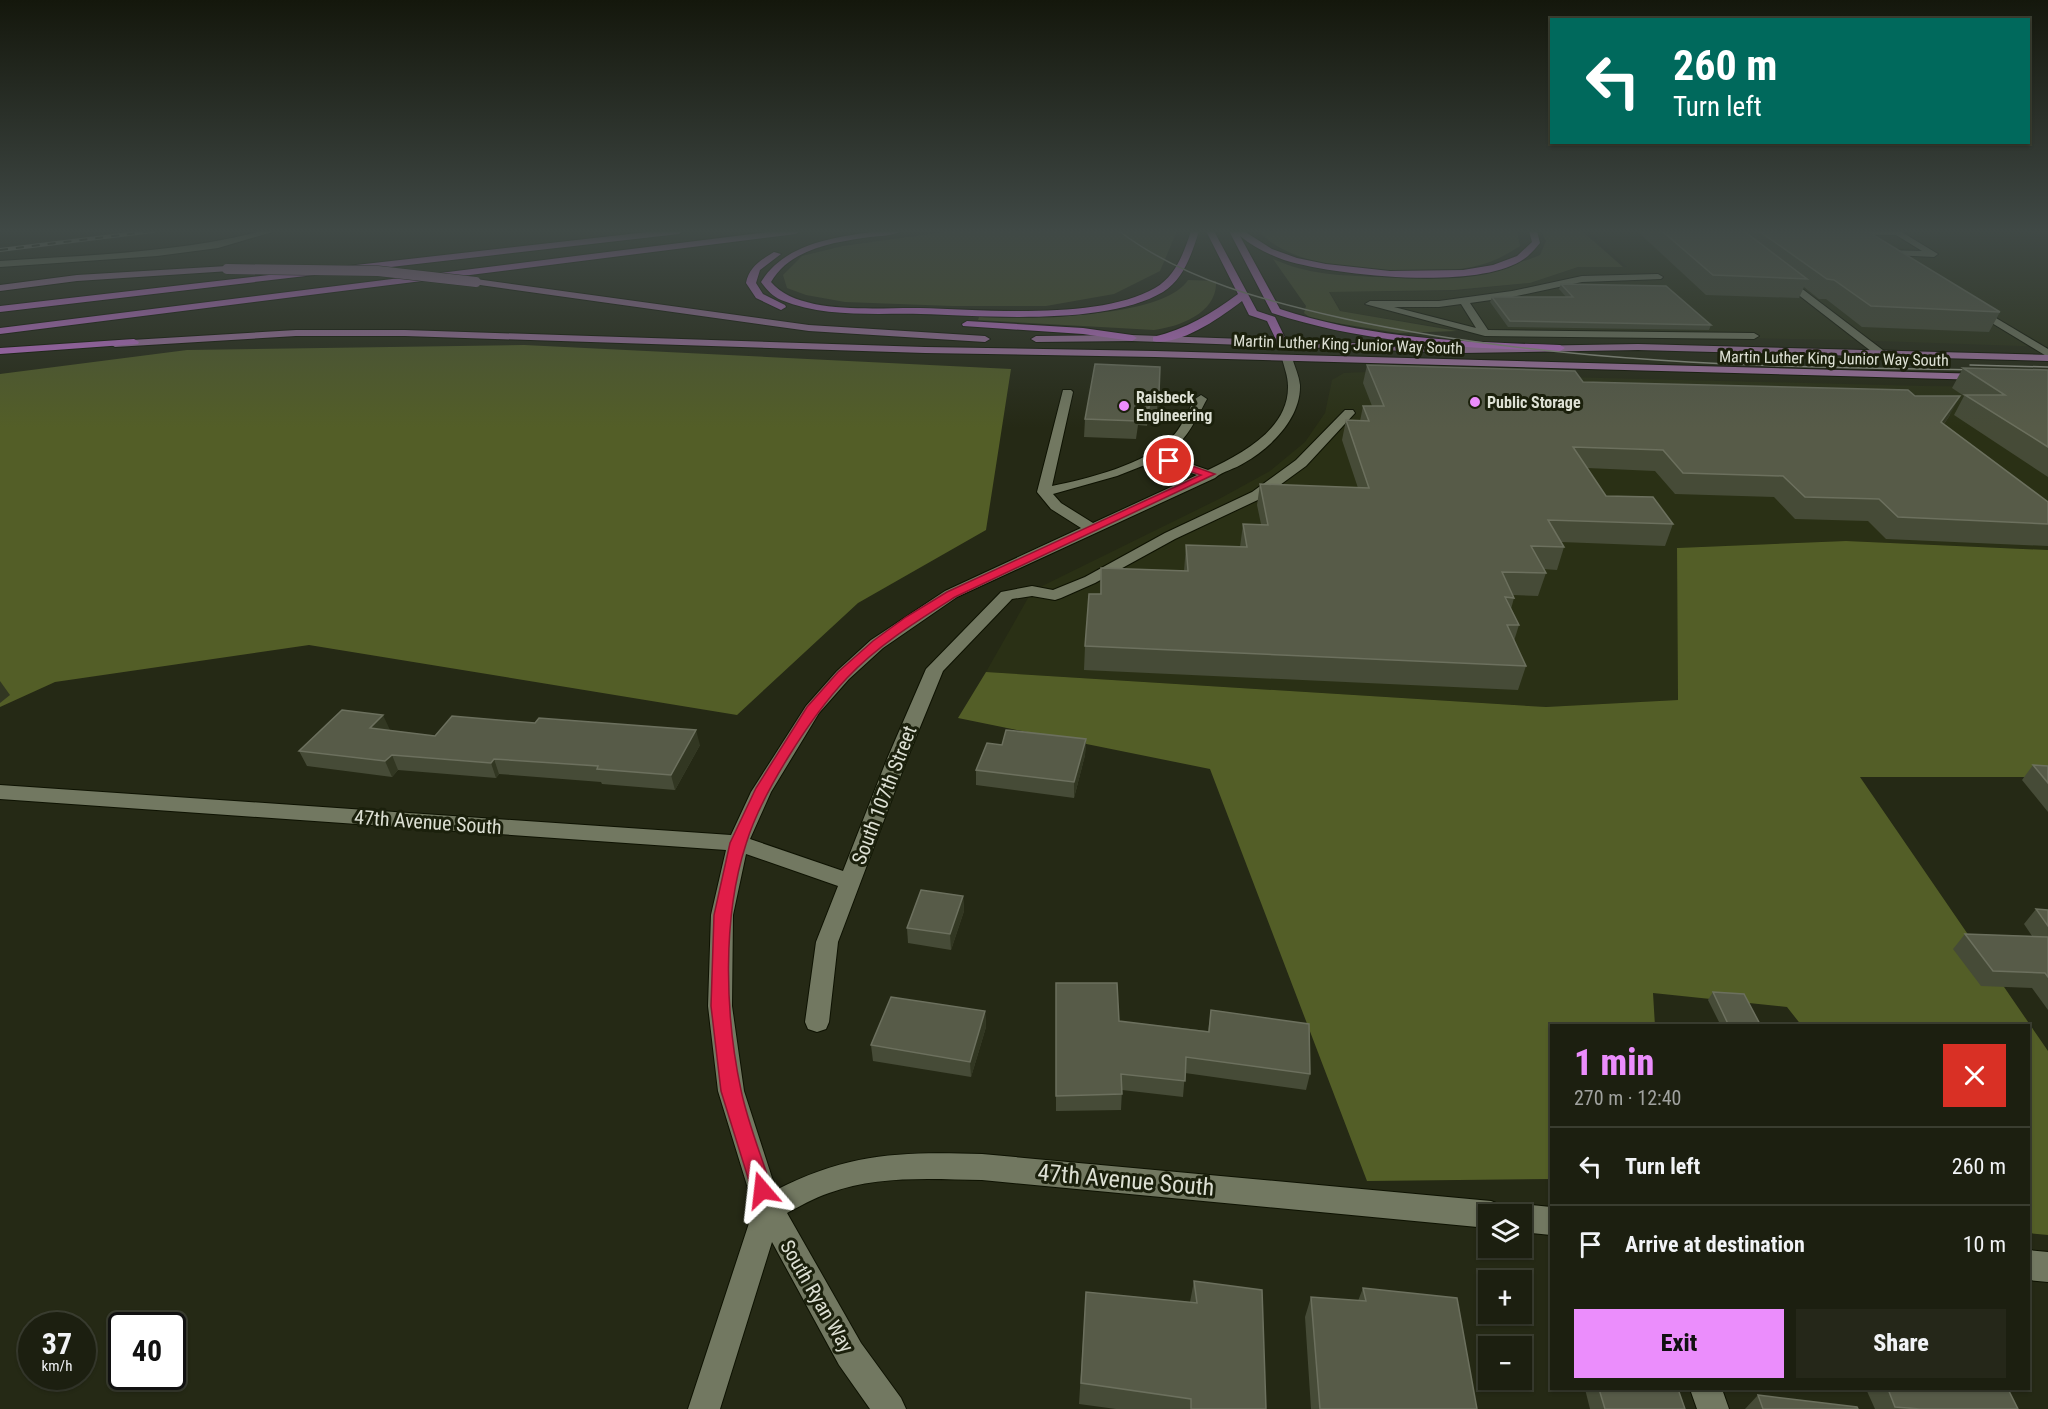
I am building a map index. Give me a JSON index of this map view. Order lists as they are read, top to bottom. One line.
{"streets":{"main road":["Martin Luther King Junior Way South"],"street":["South 107th Street","47th Avenue South","South Ryan Way"]},"crossings":[["Martin Luther King Junior Way South","South Ryan Way"],["South 107th Street","47th Avenue South"],["47th Avenue South","South Ryan Way"]],"places":["Public Storage","Raisbeck Engineering"],"page":{"turn":["260 m","Turn left"],"heading":["1 min","270 m · 12:40"],"list":[{"name":"Turn left","value":"260 m"},{"name":"Arrive at destination","value":"10 m"}],"map_buttons":["+","−"],"buttons":["Exit","Share"],"speed":"37 km/h","limit":"40"}}
